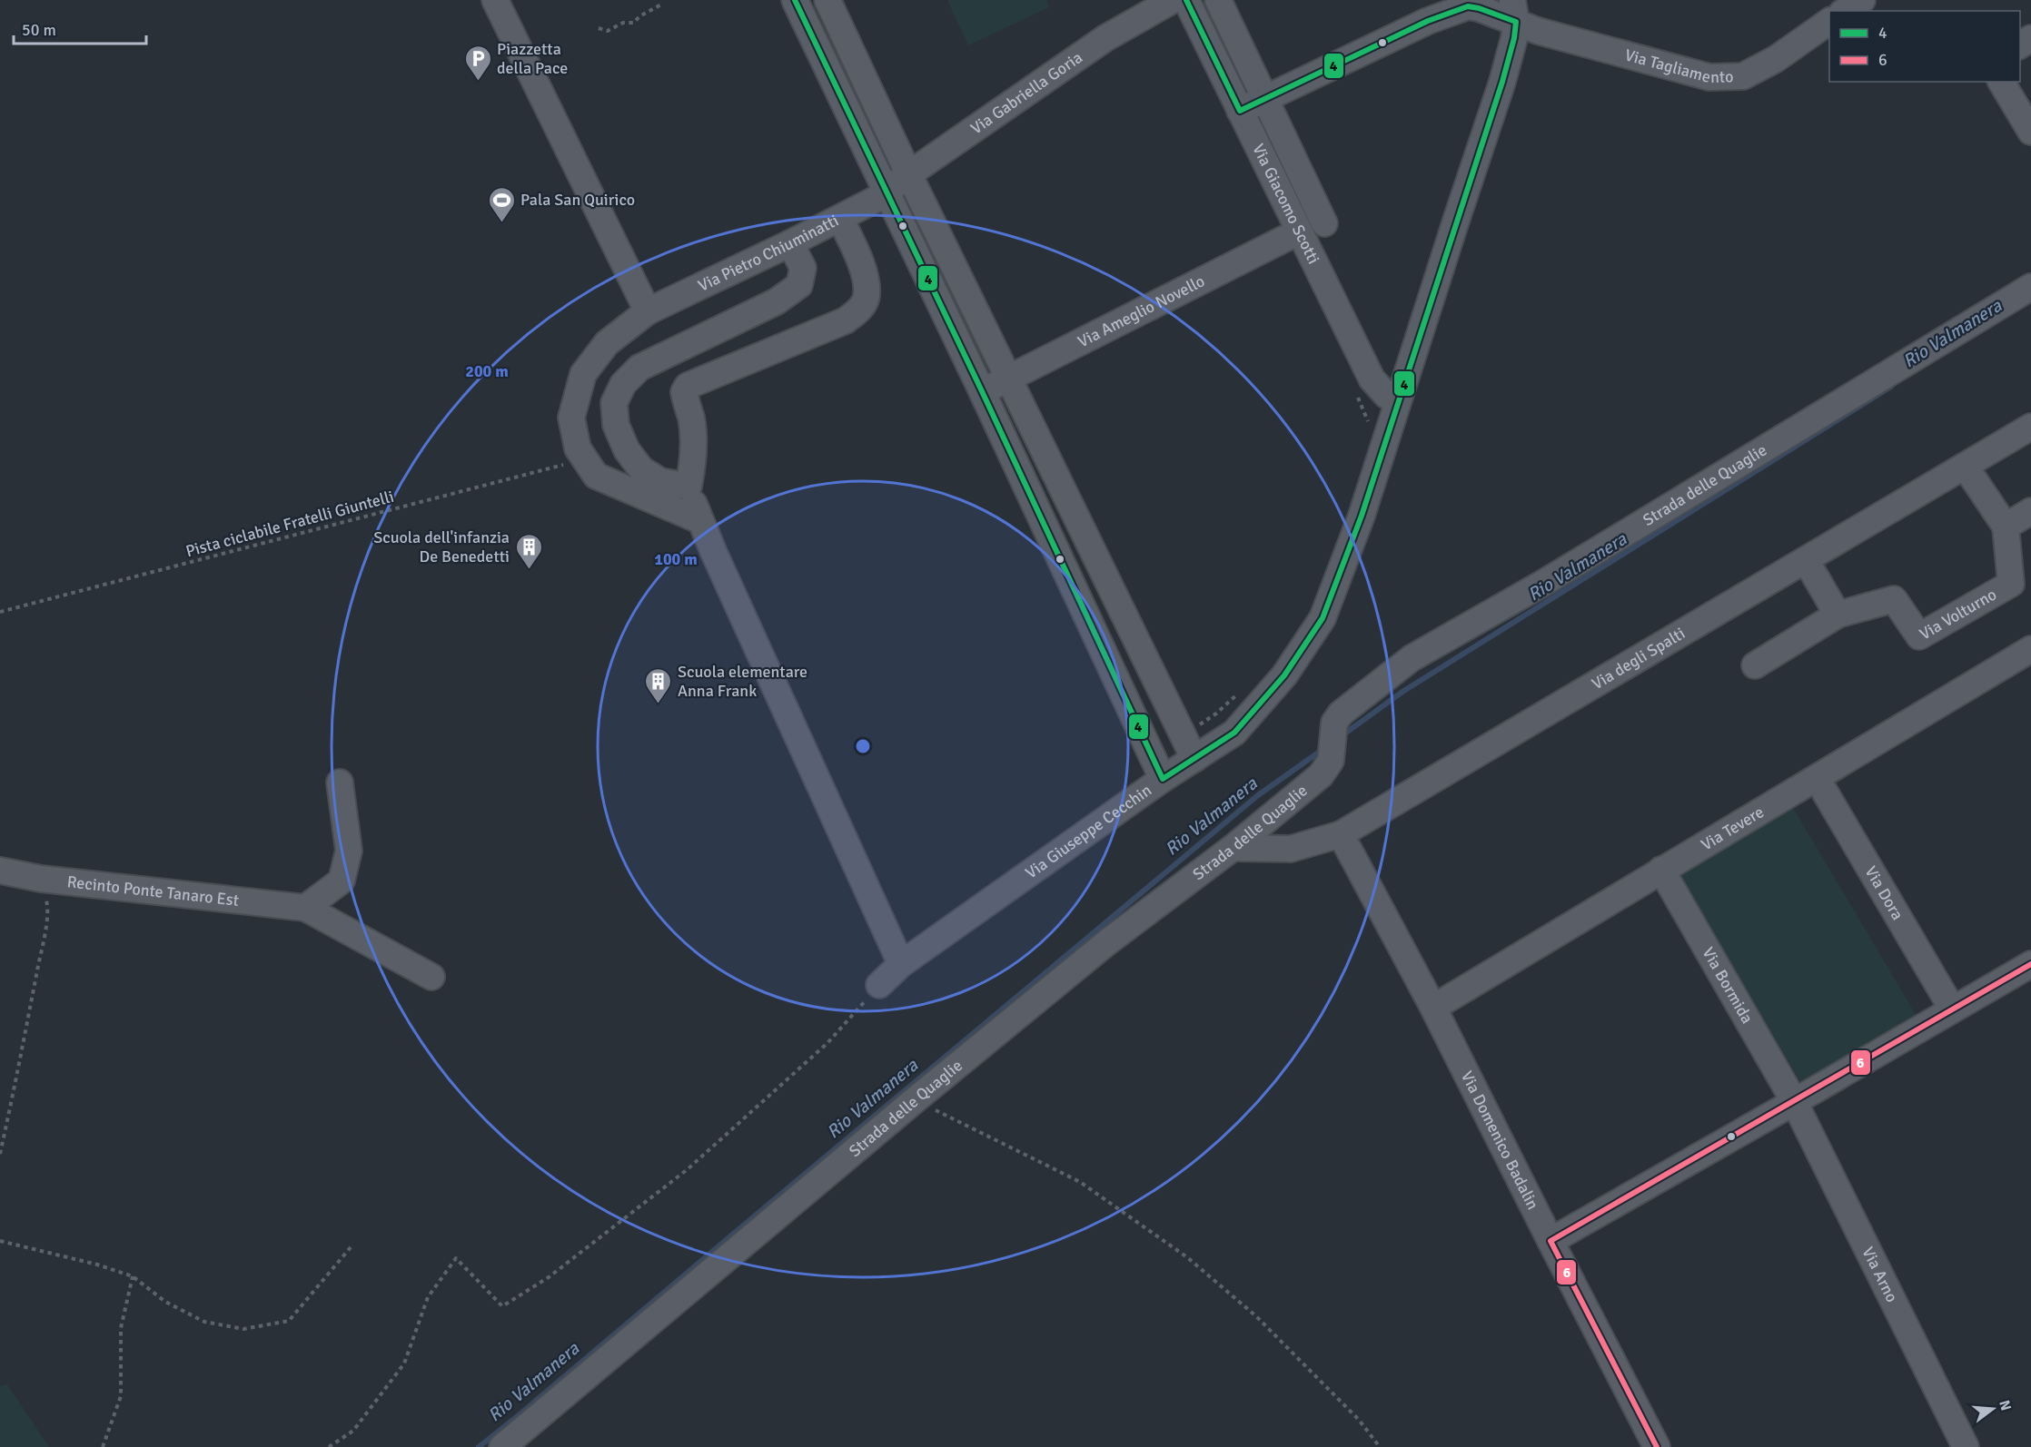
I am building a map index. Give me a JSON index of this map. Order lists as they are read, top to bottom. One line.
{"streets":{"street":["Via Tagliamento","Via Gabriella Goria","Via Giacomo Scotti","Via Pietro Chiuminatti","Via Ameglio Novello","Strada delle Quaglie","Via Volturno","Via degli Spalti","Via Tevere","Via Giuseppe Cecchin","Recinto Ponte Tanaro Est","Via Dora","Via Bormida","Via Domenico Badalin","Via Arno"],"path":["Pista ciclabile Fratelli Giuntelli"]},"crossings":[["Via Tagliamento","Via Giacomo Scotti"],["Via Tagliamento","Via Giuseppe Cecchin"],["Via Gabriella Goria","Via Pietro Chiuminatti"],["Via Giacomo Scotti","Via Ameglio Novello"],["Via Giacomo Scotti","Via Giuseppe Cecchin"],["Via Pietro Chiuminatti","Pista ciclabile Fratelli Giuntelli"],["Strada delle Quaglie","Via degli Spalti"],["Via degli Spalti","Via Domenico Badalin"],["Via Tevere","Via Dora"],["Via Tevere","Via Bormida"],["Via Tevere","Via Domenico Badalin"],["Via Bormida","Via Arno"]],"water":["Rio Valmanera"],"places":{"parking":["Piazzetta della Pace"],"sports":["Pala San Quirico"],"building":["Scuola dell'infanzia De Benedetti","Scuola elementare Anna Frank"]},"lines":["transit line 4","transit line 6"],"legend":["4","6"],"scale_bar":"50 m","north":"right","rings":["200 m","100 m"]}
